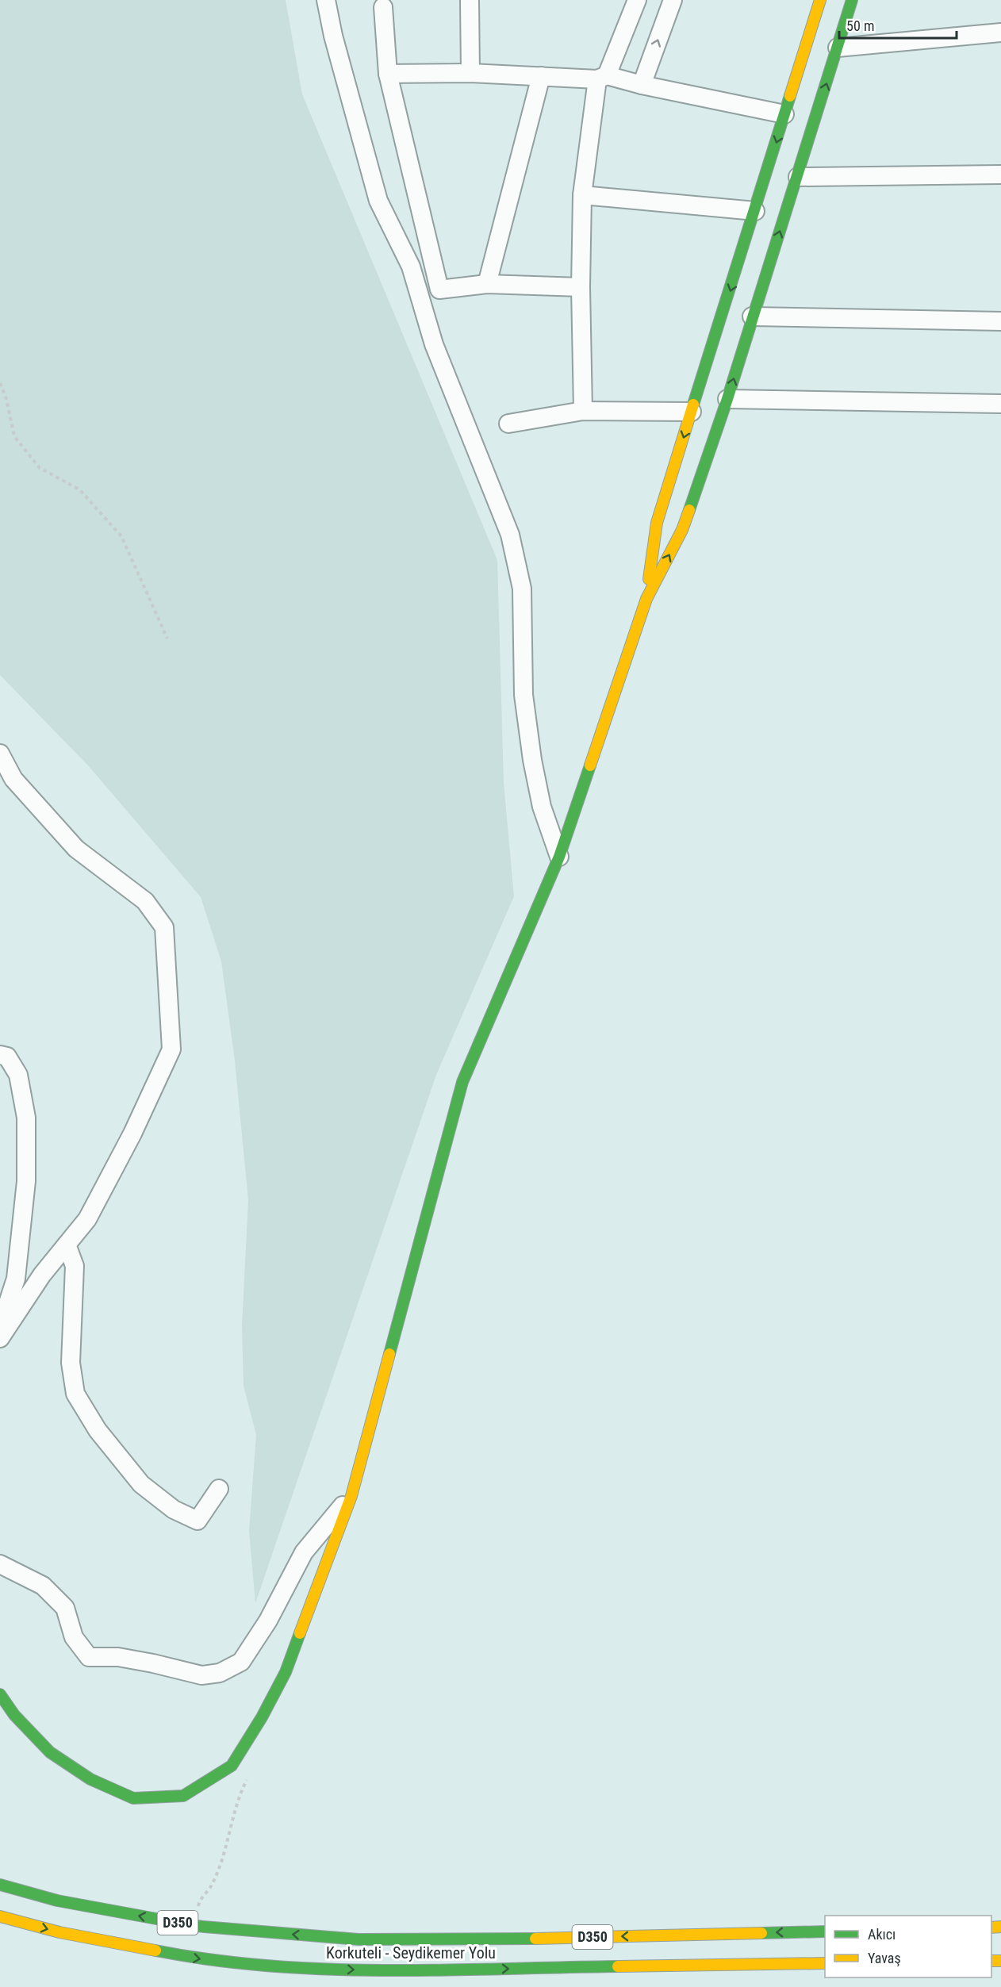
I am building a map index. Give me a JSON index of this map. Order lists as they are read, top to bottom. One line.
{"streets":{"main road":["D350","Korkuteli - Seydikemer Yolu"]},"legend":["Akıcı","Yavaş"],"scale_bar":"50 m"}
